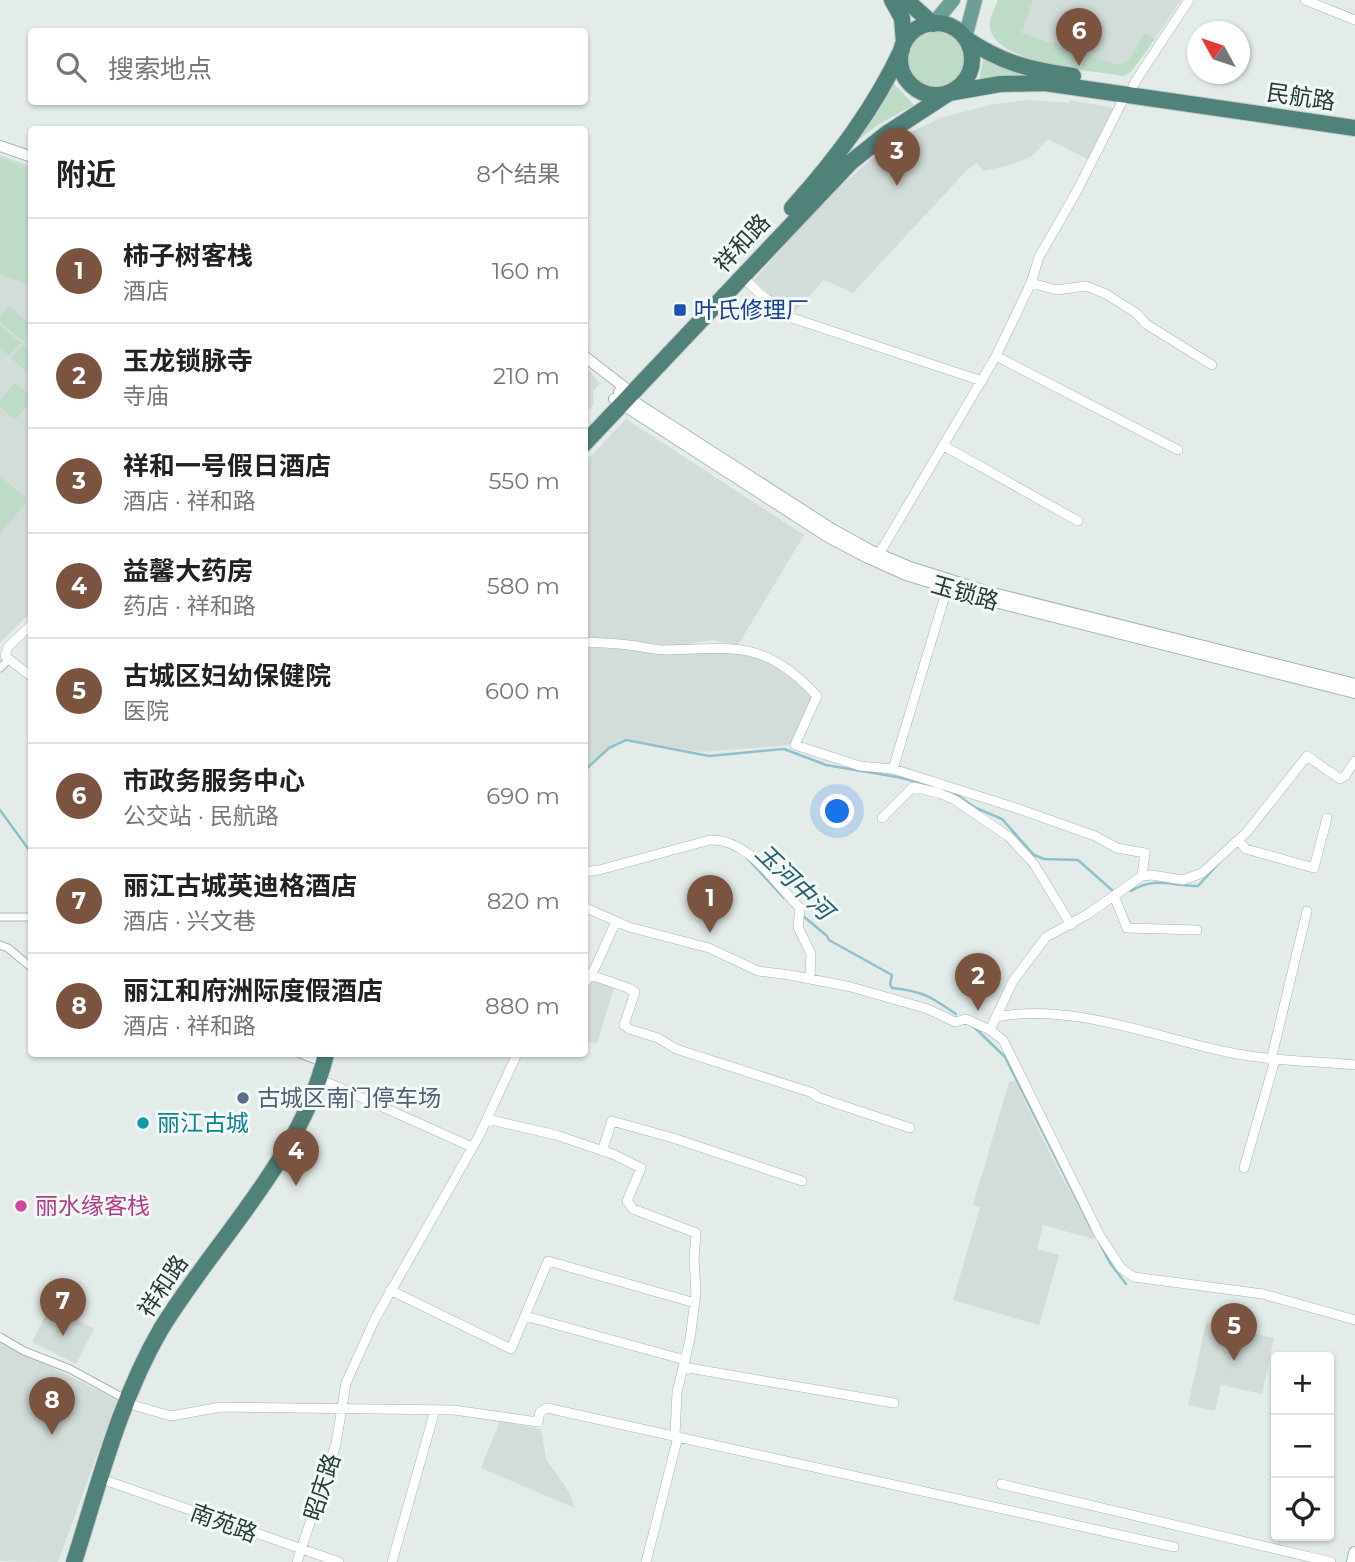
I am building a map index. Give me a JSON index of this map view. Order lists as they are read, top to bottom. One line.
{"streets":{"highway":["民航路","祥和路"],"street":["玉锁路","昭庆路","南苑路"]},"crossings":[["民航路","祥和路"],["祥和路","玉锁路"],["祥和路","南苑路"],["昭庆路","南苑路"]],"water":["玉河中河"],"places":{"transit":["叶氏修理厂"],"other":["古城区南门停车场","丽江古城","丽水缘客栈"]},"north":"top left","page":{"pins":["6","3","1","2","4","7","5","8"],"search":"搜索地点","heading":["附近","8个结果"],"list":[{"mark":"1","name":"柿子树客栈","note":"酒店","value":"160 m"},{"mark":"2","name":"玉龙锁脉寺","note":"寺庙","value":"210 m"},{"mark":"3","name":"祥和一号假日酒店","note":"酒店 · 祥和路","value":"550 m"},{"mark":"4","name":"益馨大药房","note":"药店 · 祥和路","value":"580 m"},{"mark":"5","name":"古城区妇幼保健院","note":"医院","value":"600 m"},{"mark":"6","name":"市政务服务中心","note":"公交站 · 民航路","value":"690 m"},{"mark":"7","name":"丽江古城英迪格酒店","note":"酒店 · 兴文巷","value":"820 m"},{"mark":"8","name":"丽江和府洲际度假酒店","note":"酒店 · 祥和路","value":"880 m"}],"map_buttons":["+","−"]}}
